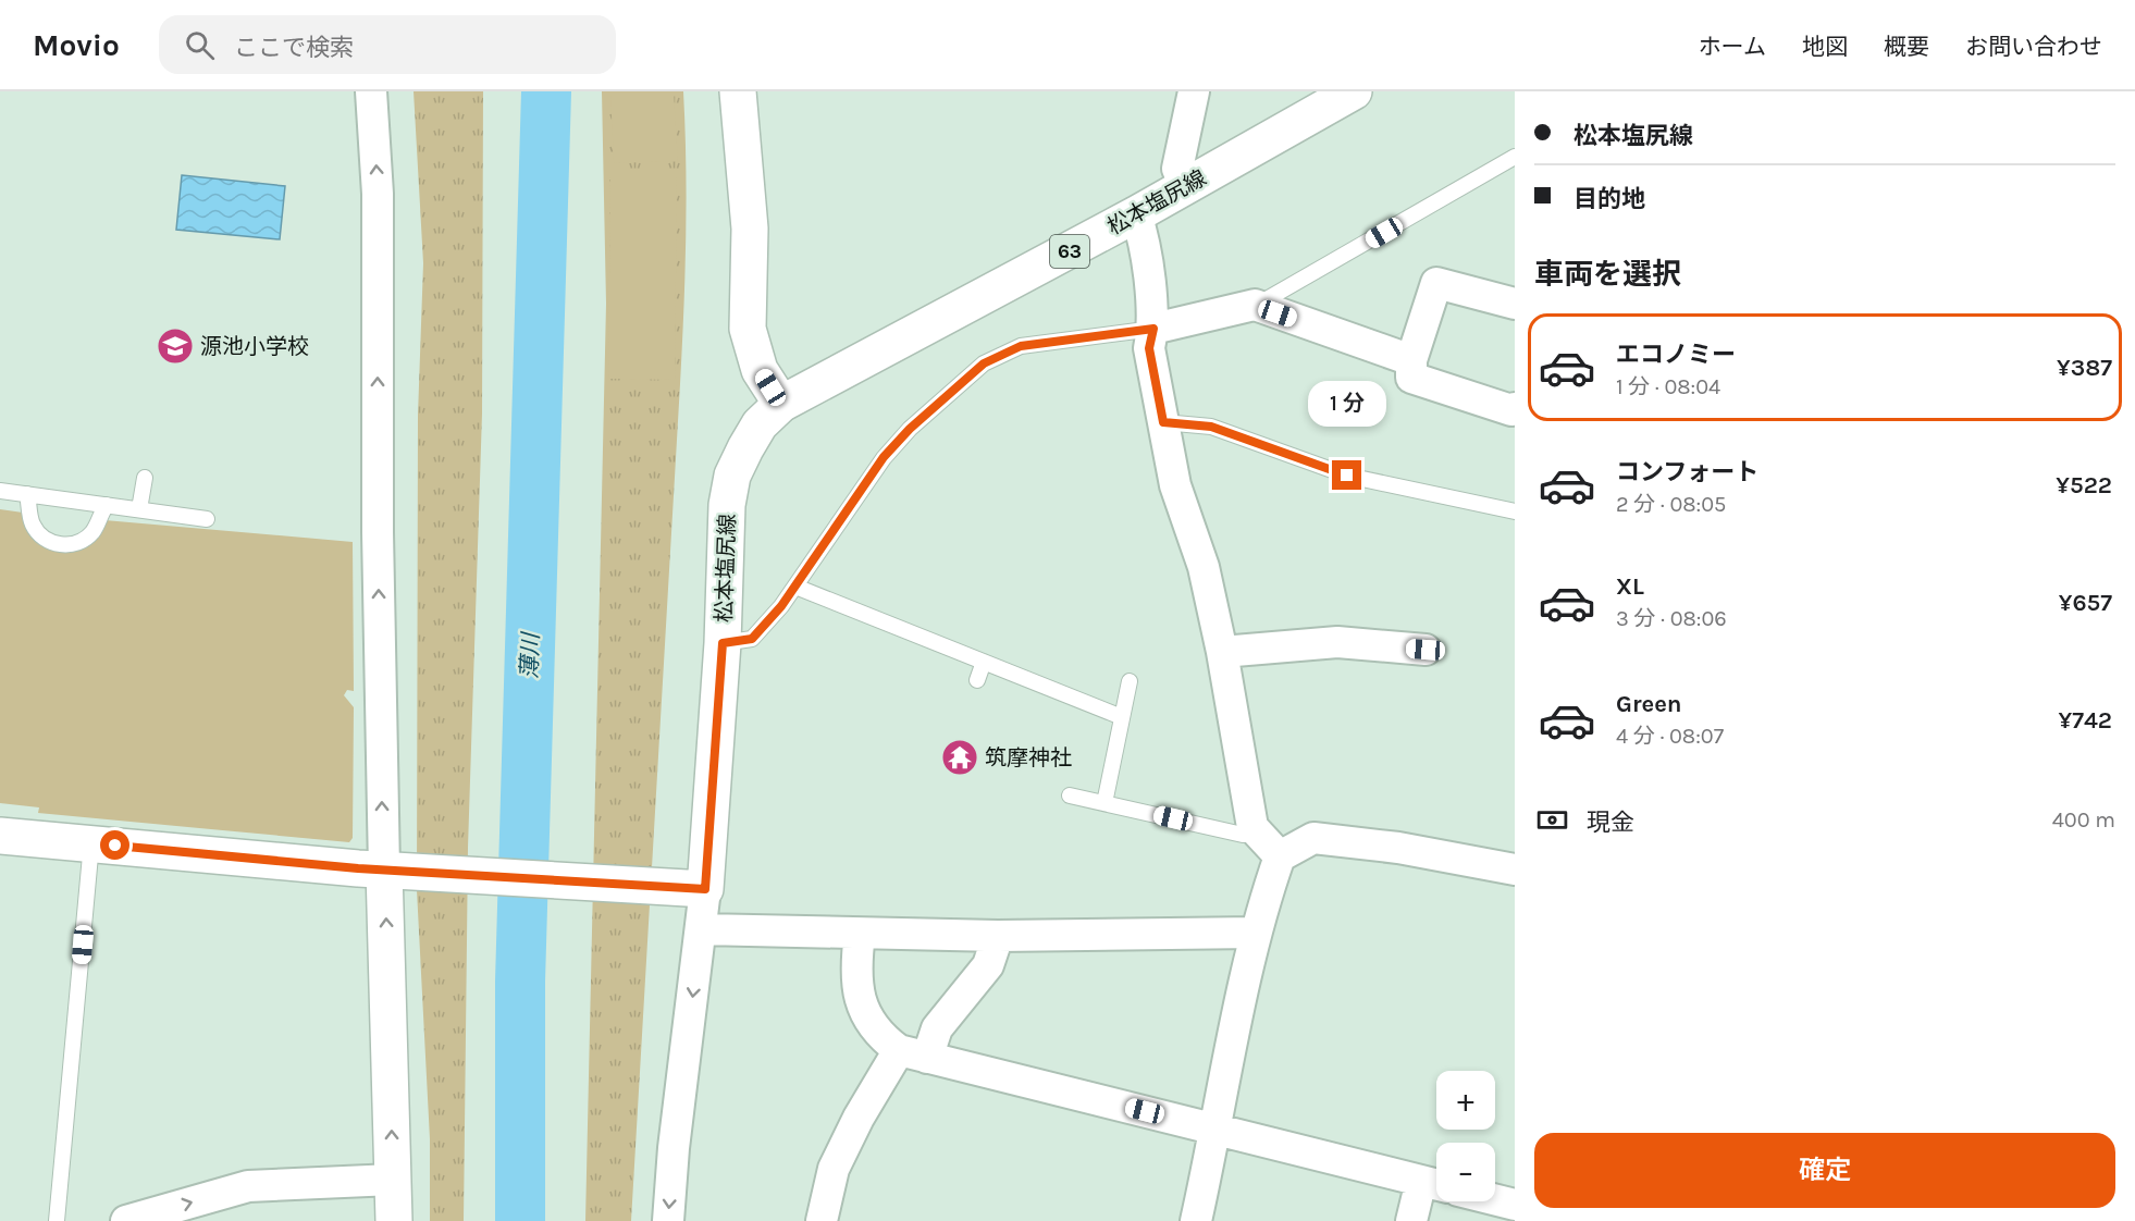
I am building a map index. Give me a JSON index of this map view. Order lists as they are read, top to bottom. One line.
{"streets":{"main road":["松本塩尻線","63"]},"water":["薄川"],"places":{"school or university":["源池小学校"],"temple":["筑摩神社"]},"page":{"header":"Movio","search":"ここで検索","nav":["ホーム","地図","概要","お問い合わせ"],"banner":["松本塩尻線","目的地"],"heading":"車両を選択","list":[{"name":"エコノミー","note":"1 分 · 08:04","value":"¥387"},{"name":"コンフォート","note":"2 分 · 08:05","value":"¥522"},{"name":"XL","note":"3 分 · 08:06","value":"¥657"},{"name":"Green","note":"4 分 · 08:07","value":"¥742"}],"bubble":"1 分","pay":["現金","400 m"],"map_buttons":["+","−"],"buttons":"確定"}}
